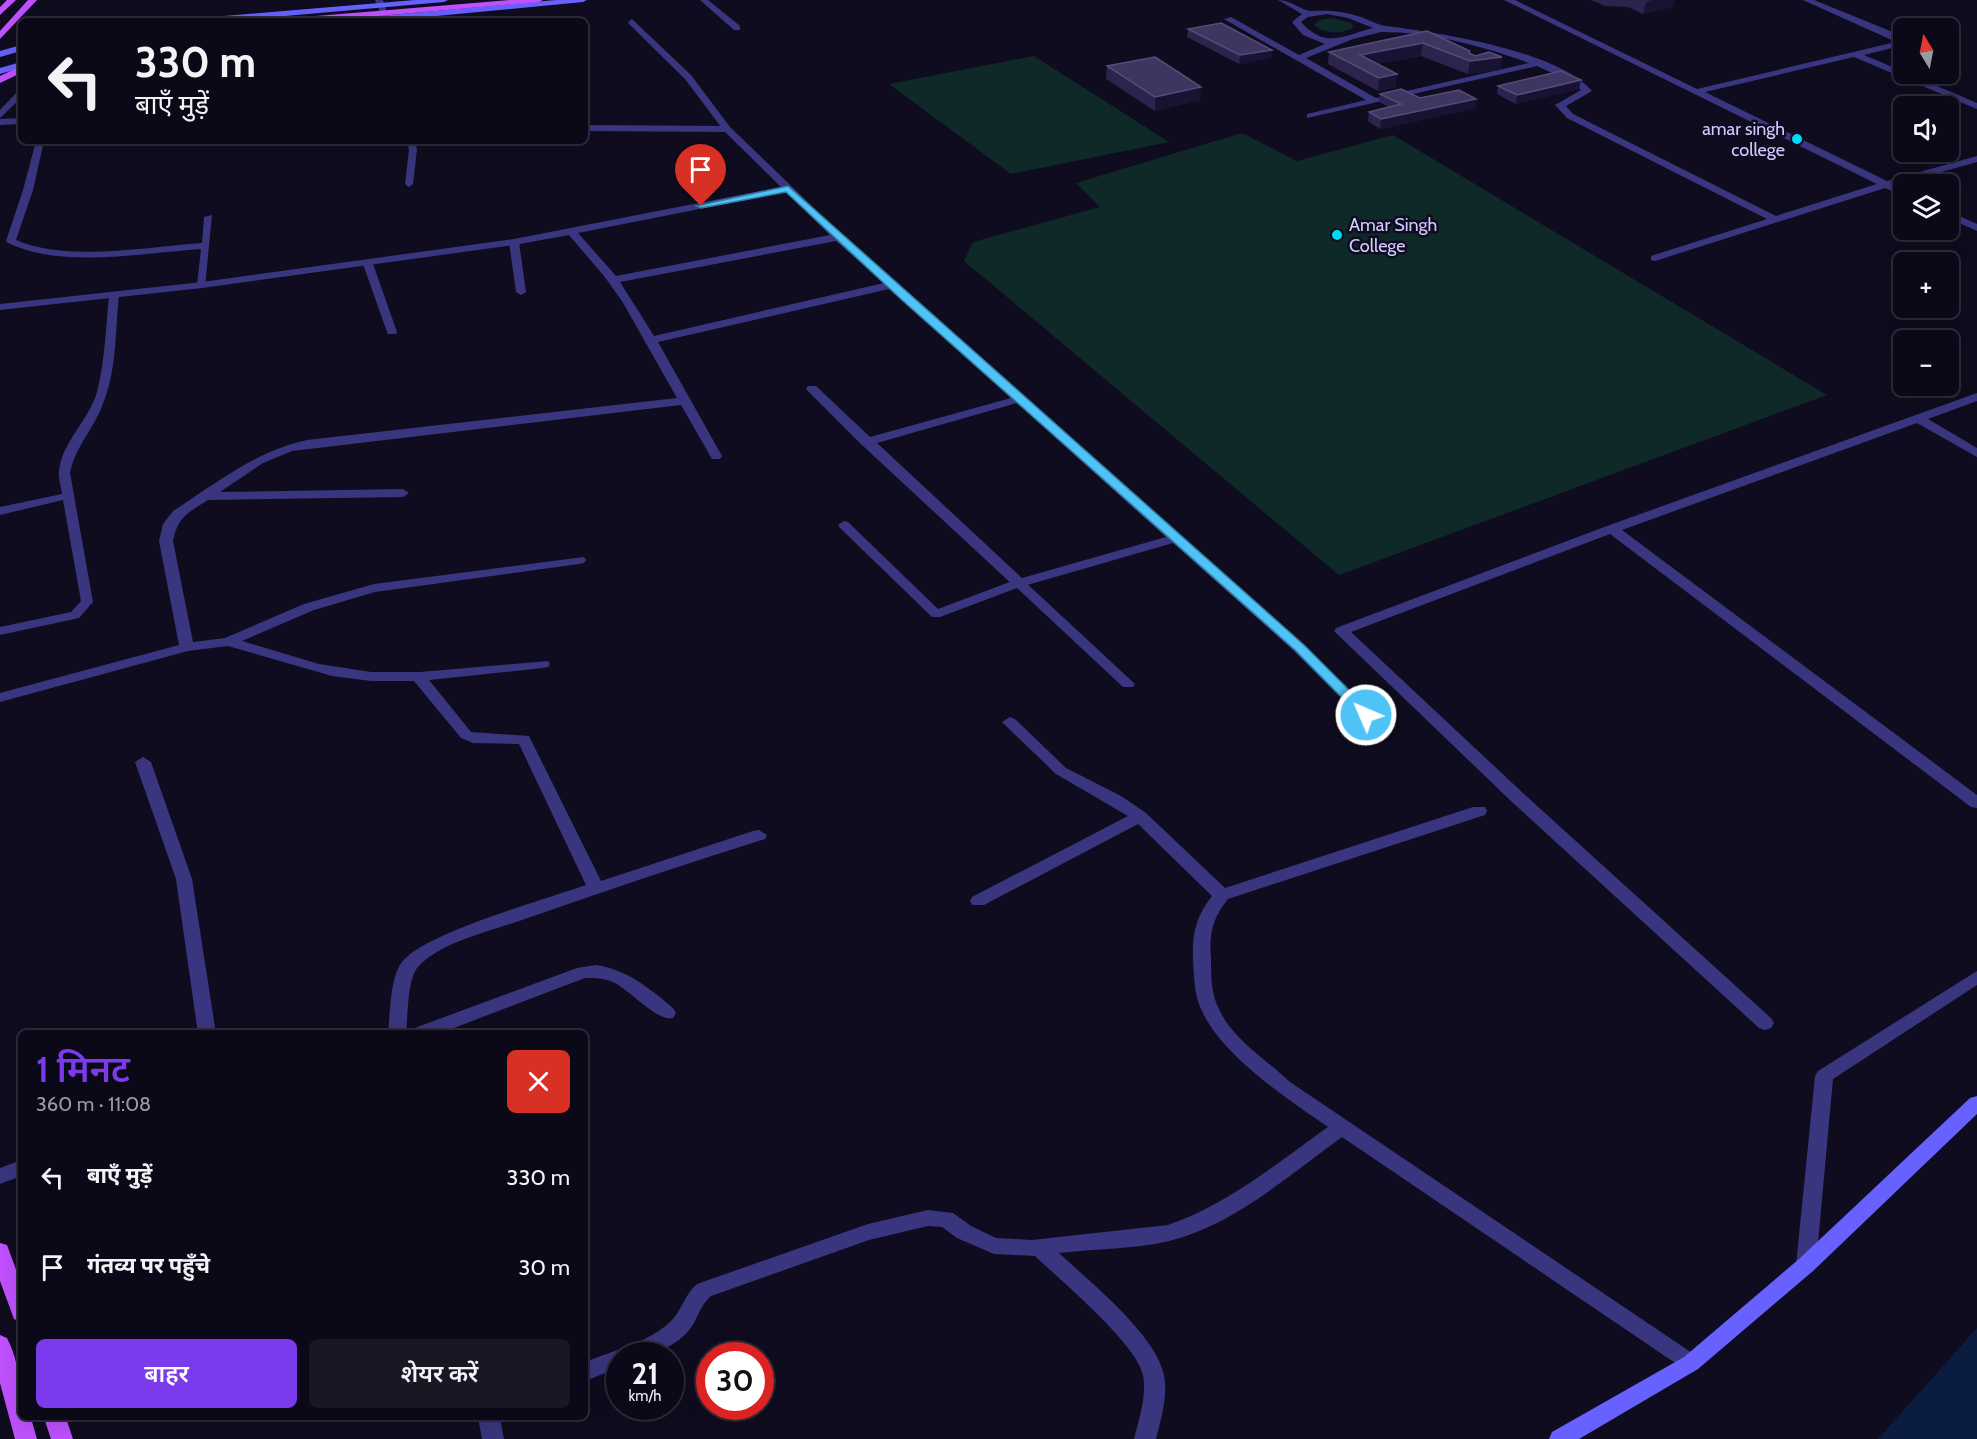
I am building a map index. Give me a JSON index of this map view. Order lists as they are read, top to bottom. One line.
{"places":["amar singh college","Amar Singh College"],"north":"top","page":{"map_buttons":["+","−"],"turn":["330 m","बाएँ मुड़ें"],"heading":["1 मिनट","360 m · 11:08"],"list":[{"name":"बाएँ मुड़ें","value":"330 m"},{"name":"गंतव्य पर पहुँचे","value":"30 m"}],"buttons":["बाहर","शेयर करें"],"speed":"21 km/h","limit":"30"}}
